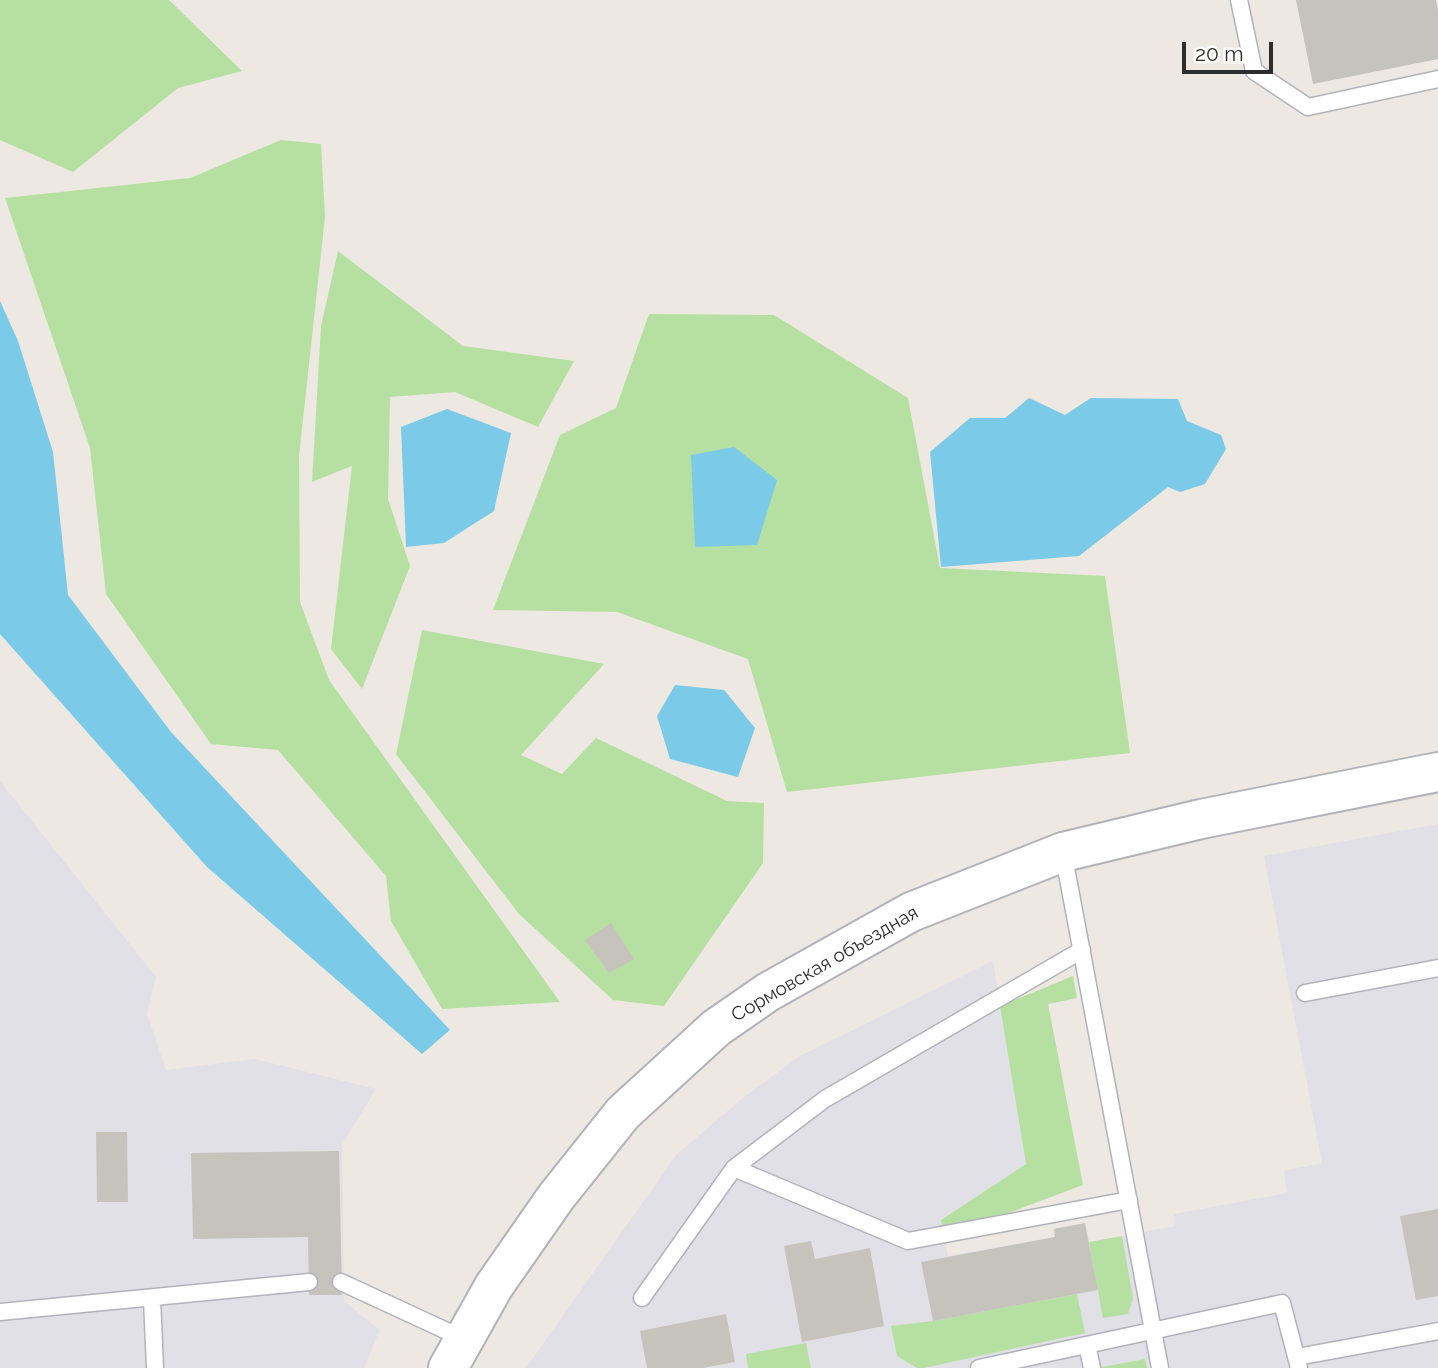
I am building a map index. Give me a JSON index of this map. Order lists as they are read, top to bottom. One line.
{"streets":{"street":["Сормовская объездная"]},"scale_bar":"20 m"}
